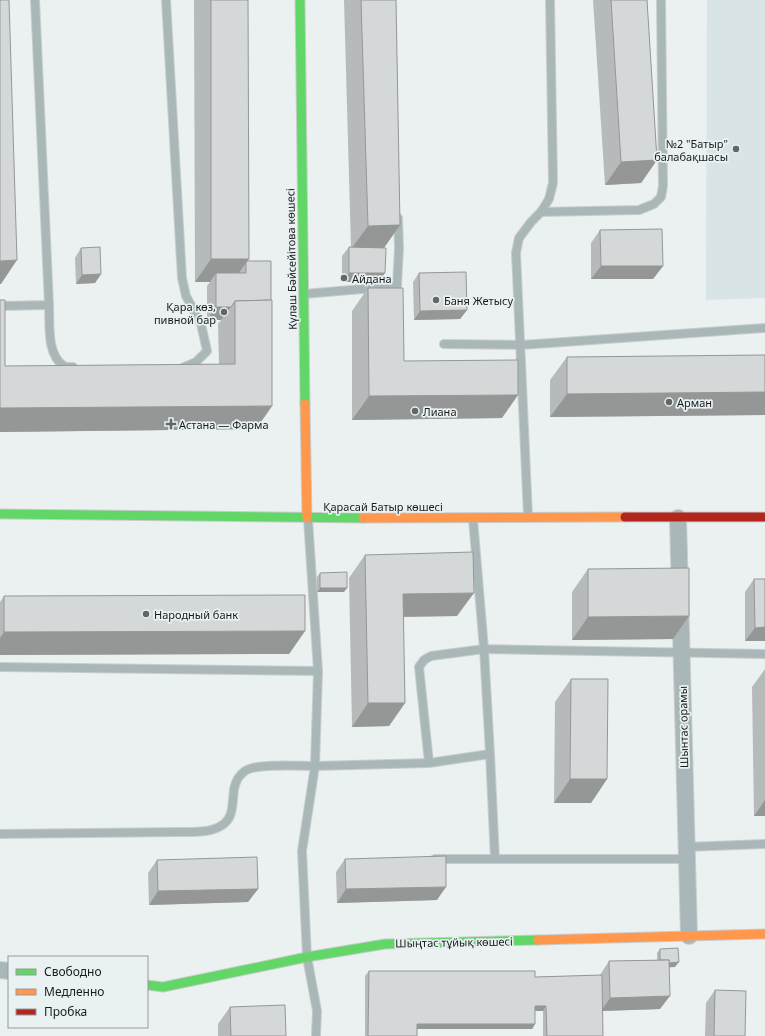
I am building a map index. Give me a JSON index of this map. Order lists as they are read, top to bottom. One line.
{"streets":{"street":["Күләш Бәйсейітова көшесі","Қарасай Батыр көшесі","Шынтас орамы","Шыңтас тұйық көшесі"]},"crossings":[["Күләш Бәйсейітова көшесі","Қарасай Батыр көшесі"],["Қарасай Батыр көшесі","Шынтас орамы"],["Шынтас орамы","Шыңтас тұйық көшесі"]],"places":{"other":["№2 \"Батыр\" балабақшасы","Айдана","Баня Жетысу","Қара көз, пивной бар","Арман","Лиана","Народный банк"],"health":["Астана — Фарма"]},"legend":["Свободно","Медленно","Пробка"]}
